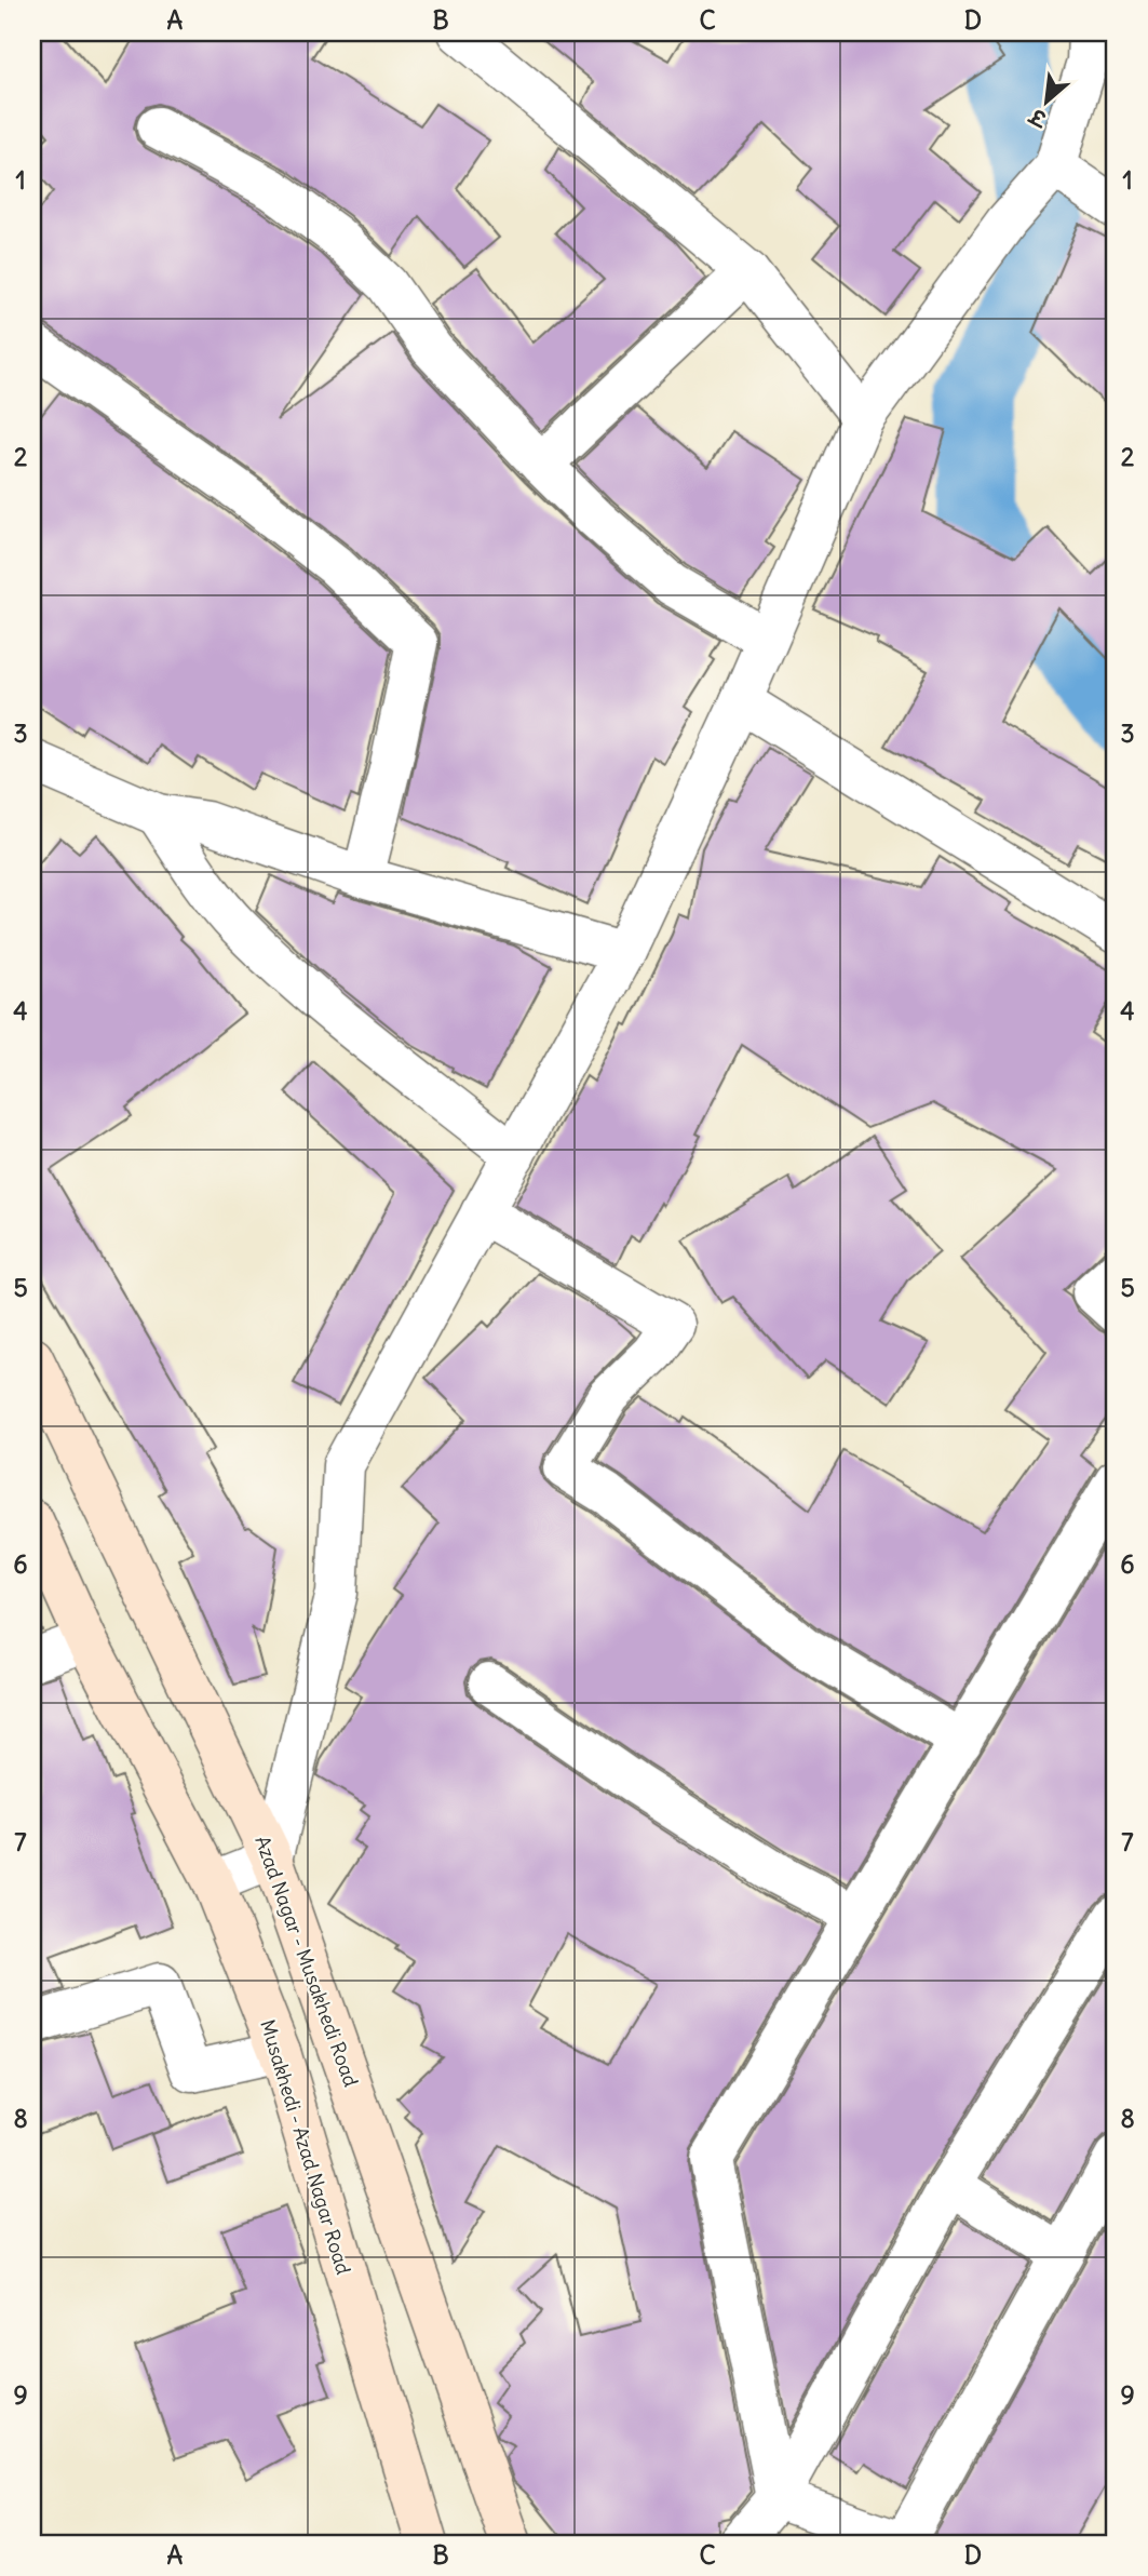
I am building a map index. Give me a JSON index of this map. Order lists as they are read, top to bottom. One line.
{"streets":{"main road":["Azad Nagar - Musakhedi Road","Musakhedi - Azad Nagar Road"]},"north":"bottom left","grid":{"columns":["A","B","C","D"],"rows":["1","2","3","4","5","6","7","8","9"]}}
